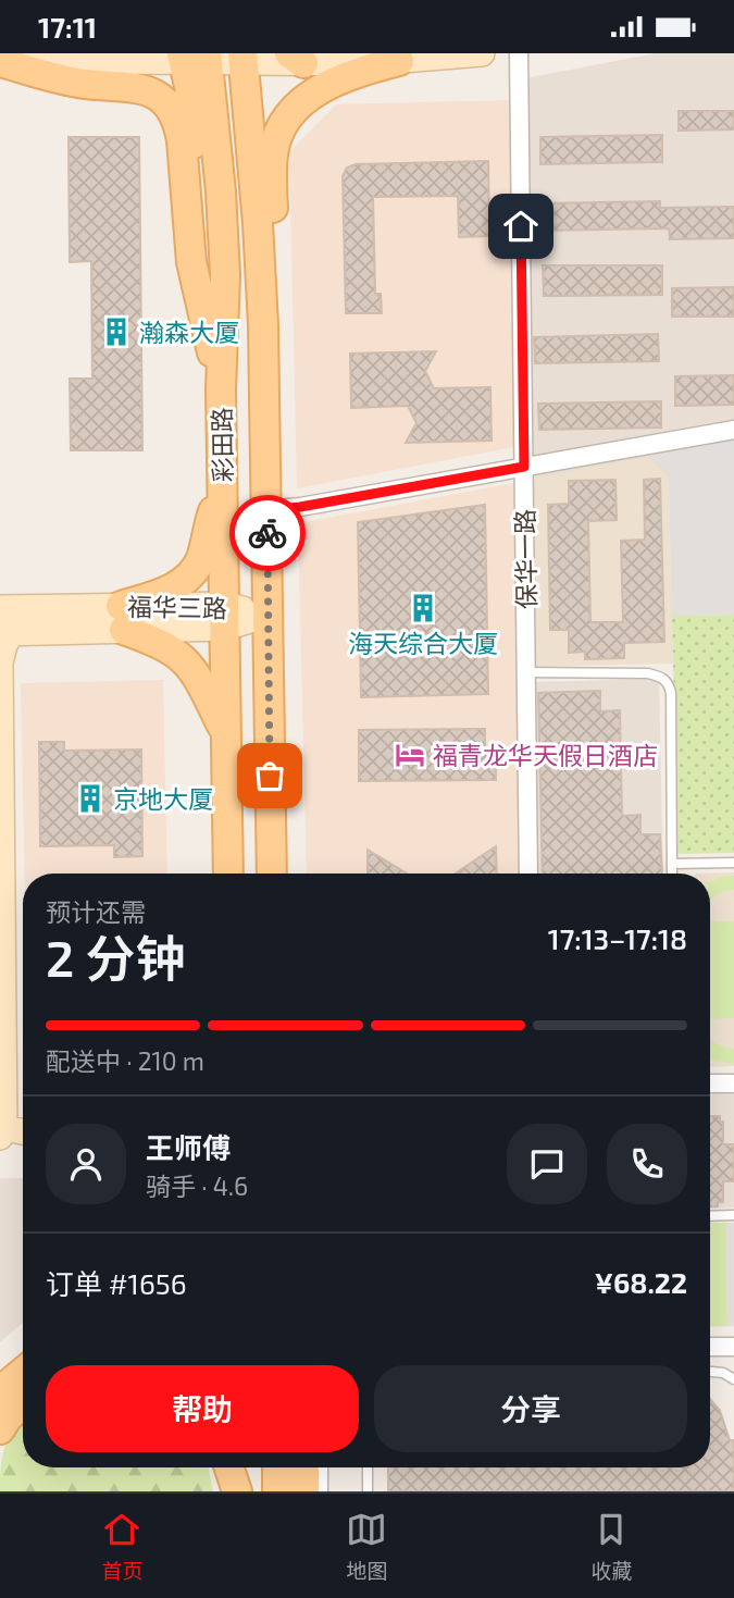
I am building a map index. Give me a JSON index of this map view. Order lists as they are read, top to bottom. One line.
{"streets":{"main road":["彩田路"],"street":["保华一路","福华三路"]},"crossings":[["彩田路","福华三路"]],"places":{"building":["瀚森大厦","海天综合大厦","京地大厦"],"hotel":["福青龙华天假日酒店"]},"page":{"status":"17:11","heading":["2 分钟","预计还需","17:13–17:18"],"panel":["王师傅","骑手 · 4.6","订单 #1656","¥68.22"],"bar":"配送中 · 210 m","buttons":["帮助","分享"],"tabs":["首页","地图","收藏"]}}
